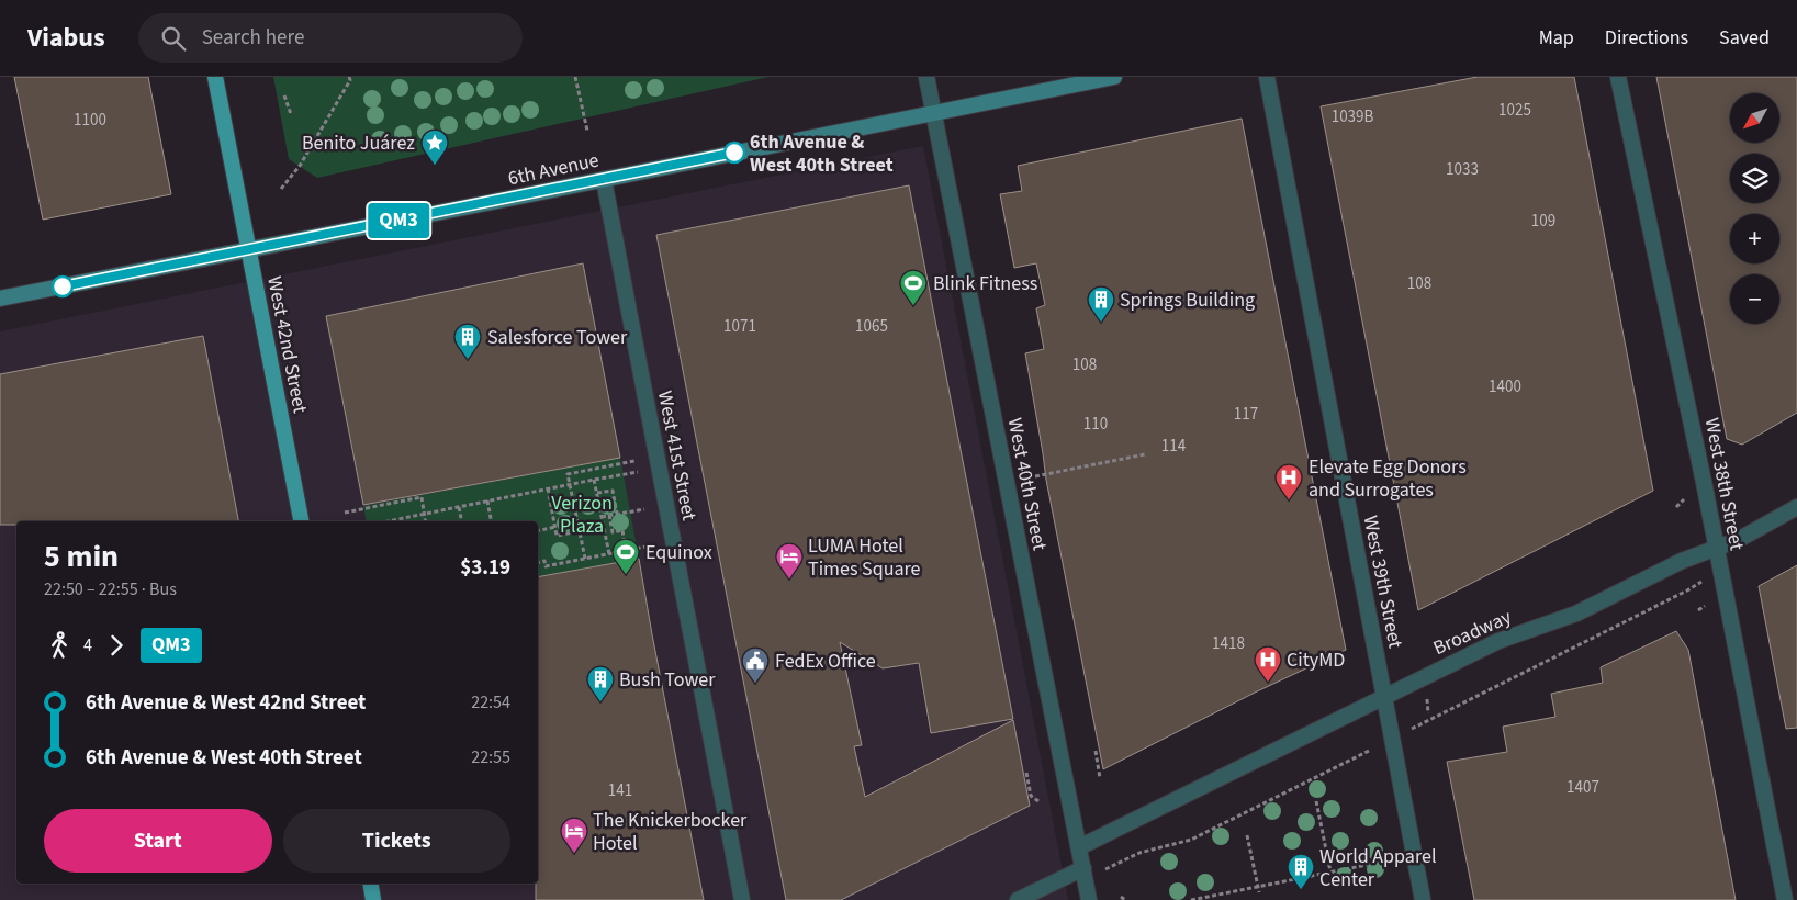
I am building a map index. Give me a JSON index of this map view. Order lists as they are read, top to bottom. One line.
{"streets":{"main road":["6th Avenue","West 42nd Street"],"street":["West 41st Street","West 40th Street","West 38th Street","West 39th Street","Broadway"]},"crossings":[["6th Avenue","West 42nd Street"],["6th Avenue","West 41st Street"],["6th Avenue","West 40th Street"],["West 40th Street","Broadway"],["West 38th Street","Broadway"],["West 39th Street","Broadway"]],"parks":["Verizon Plaza"],"places":{"other":["6th Avenue & West 40th Street"],"place":["Benito Juárez"],"sports":["Blink Fitness","Equinox"],"building":["Springs Building","Salesforce Tower","Bush Tower","World Apparel Center"],"hospital":["Elevate Egg Donors and Surrogates","CityMD"],"hotel":["LUMA Hotel Times Square","The Knickerbocker Hotel"],"public building":["FedEx Office"]},"lines":["bus line QM3"],"house_numbers":["1025","1039B","1100","1033","109","108","1071","1065","108","1400","117","110","114","1418","1407","141"],"north":"bottom left","page":{"header":"Viabus","search":"Search here","nav":["Map","Directions","Saved"],"on_map":"QM3","map_buttons":["+","−"],"heading":["5 min","22:50 – 22:55 · Bus","$3.19"],"legs":["4","QM3"],"list":[{"name":"6th Avenue & West 42nd Street","value":"22:54"},{"name":"6th Avenue & West 40th Street","value":"22:55"}],"buttons":["Start","Tickets"]}}
